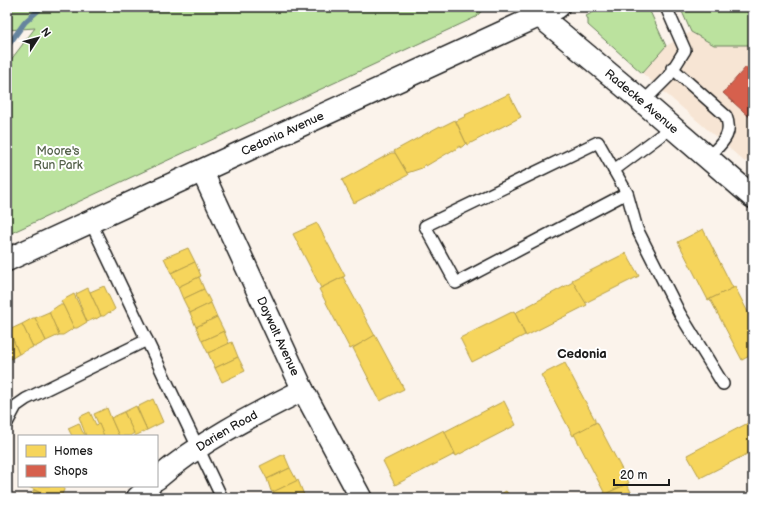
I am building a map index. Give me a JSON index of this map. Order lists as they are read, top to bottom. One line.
{"streets":{"street":["Radecke Avenue","Cedonia Avenue","Daywalt Avenue","Darien Road"]},"crossings":[["Radecke Avenue","Cedonia Avenue"],["Cedonia Avenue","Daywalt Avenue"],["Daywalt Avenue","Darien Road"]],"districts":["Cedonia"],"parks":["Moore's Run Park"],"legend":["Homes","Shops"],"scale_bar":"20 m","north":"top right"}
